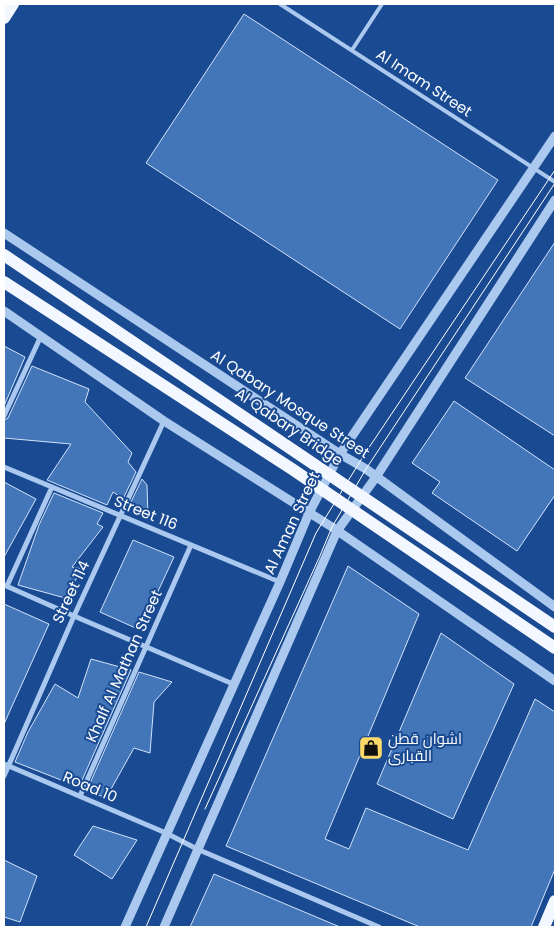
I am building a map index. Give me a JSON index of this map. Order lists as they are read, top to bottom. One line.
{"streets":{"main road":["Al Qabary Bridge"],"street":["Al Qabary Mosque Street","Street 116","Al Aman Street","Street 114","Khalf Al Mathan Street","Road 10"],"lane":["Al Imam Street"]},"crossings":[["Al Imam Street","Al Aman Street"],["Al Qabary Mosque Street","Al Aman Street"],["Street 116","Al Aman Street"],["Street 116","Street 114"],["Street 116","Khalf Al Mathan Street"],["Al Aman Street","Road 10"],["Street 114","Road 10"],["Khalf Al Mathan Street","Road 10"]],"places":{"shop":["اشوان قطن القبارى"]}}
